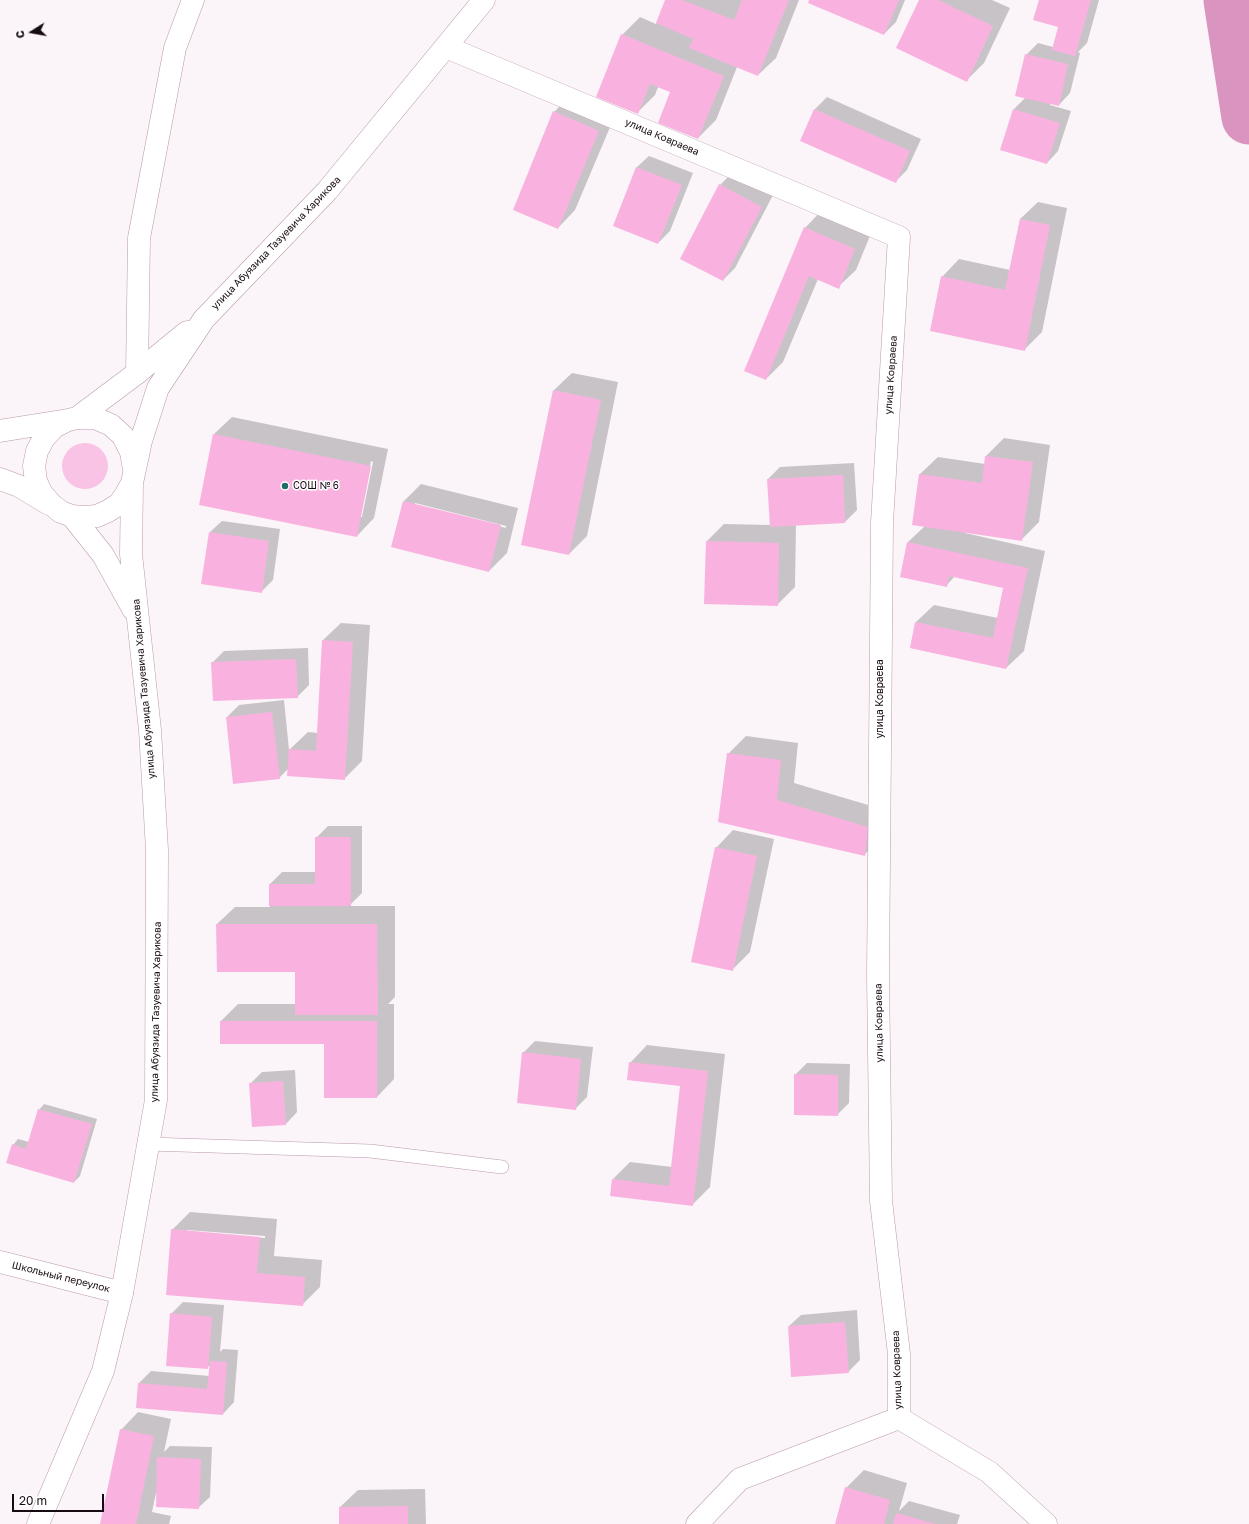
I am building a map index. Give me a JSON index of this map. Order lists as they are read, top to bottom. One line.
{"streets":{"street":["улица Ковраева","улица Абуязида Тазуевича Харикова","Школьный переулок"]},"crossings":[["улица Ковраева","улица Абуязида Тазуевича Харикова"],["улица Абуязида Тазуевича Харикова","Школьный переулок"]],"places":["СОШ № 6"],"scale_bar":"20 m","north":"left"}
